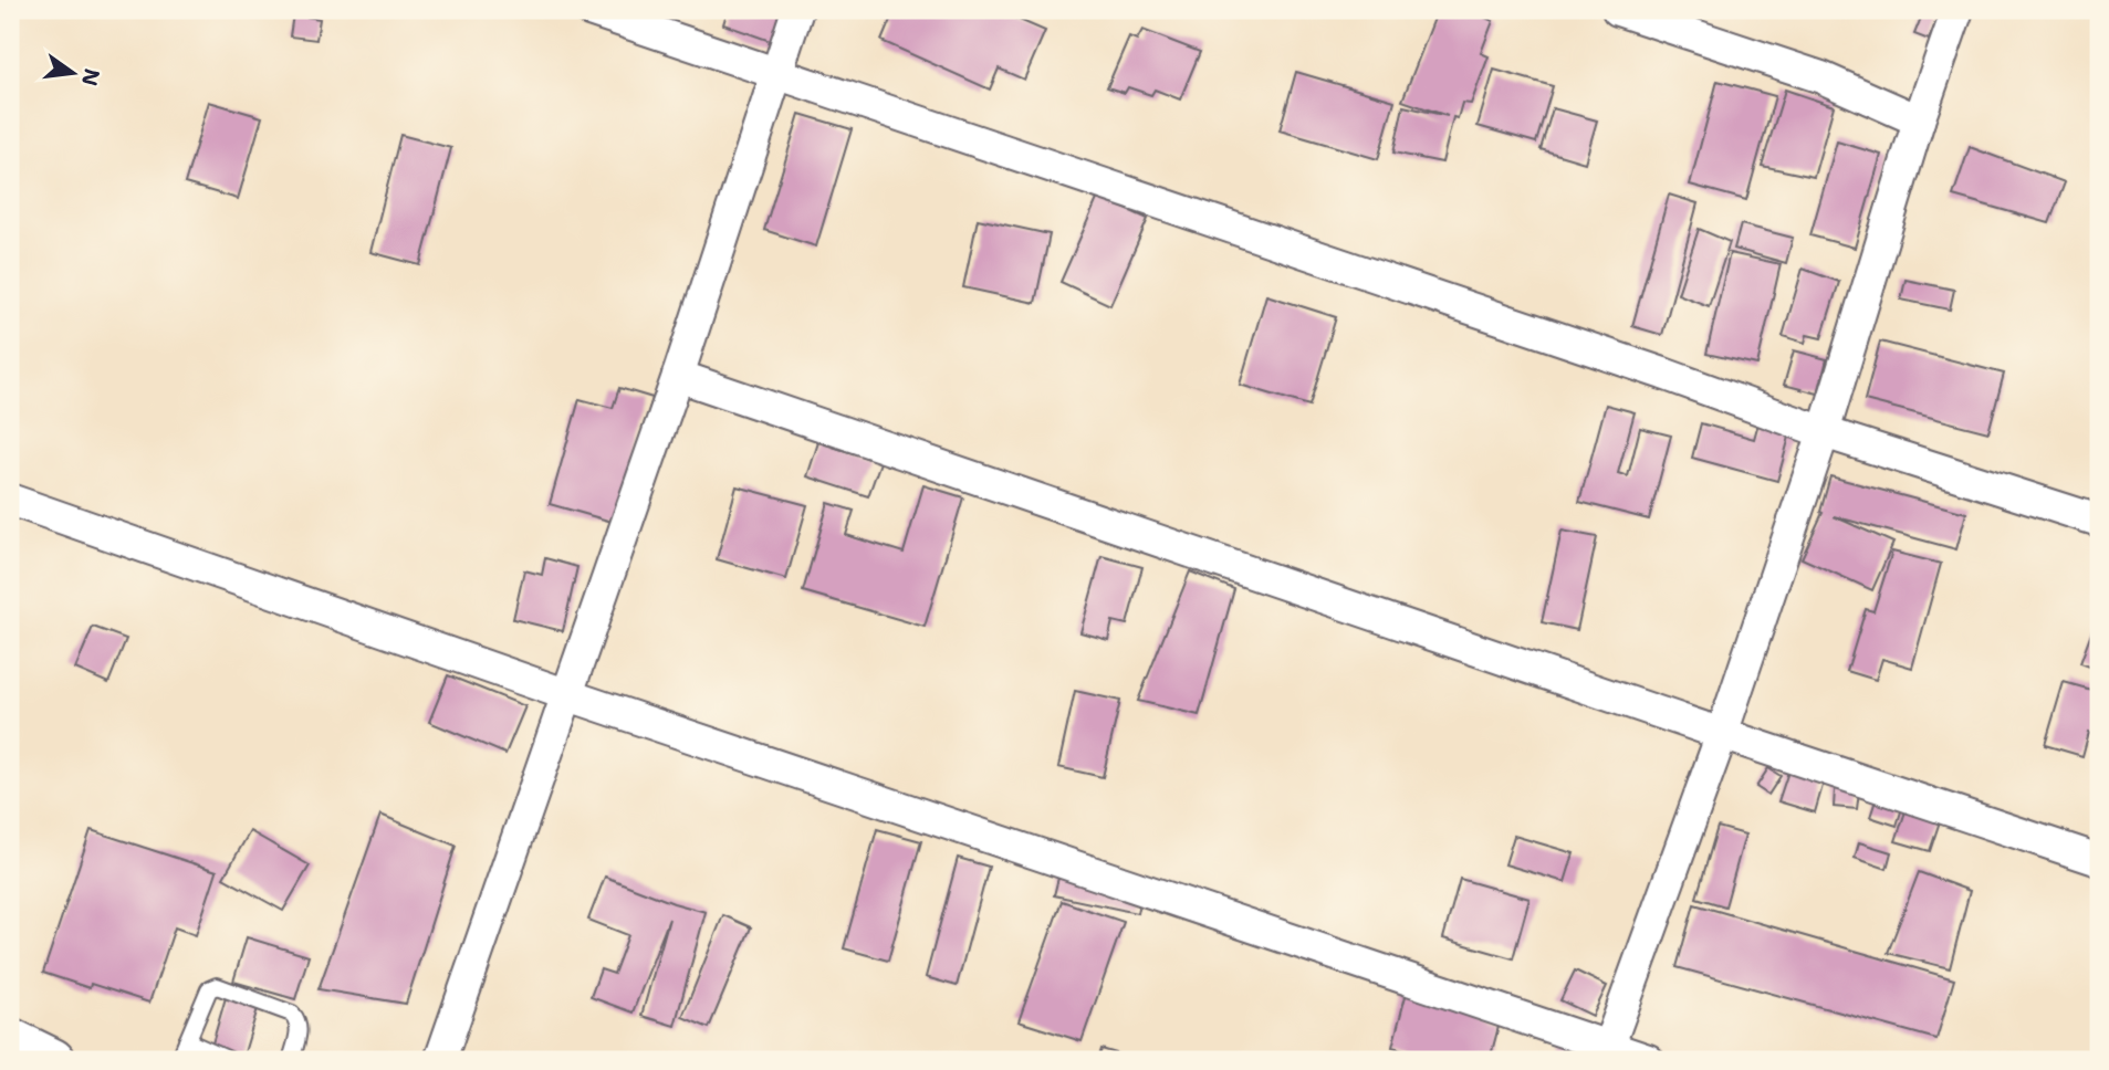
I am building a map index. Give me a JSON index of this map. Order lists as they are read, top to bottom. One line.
{"north":"right"}
